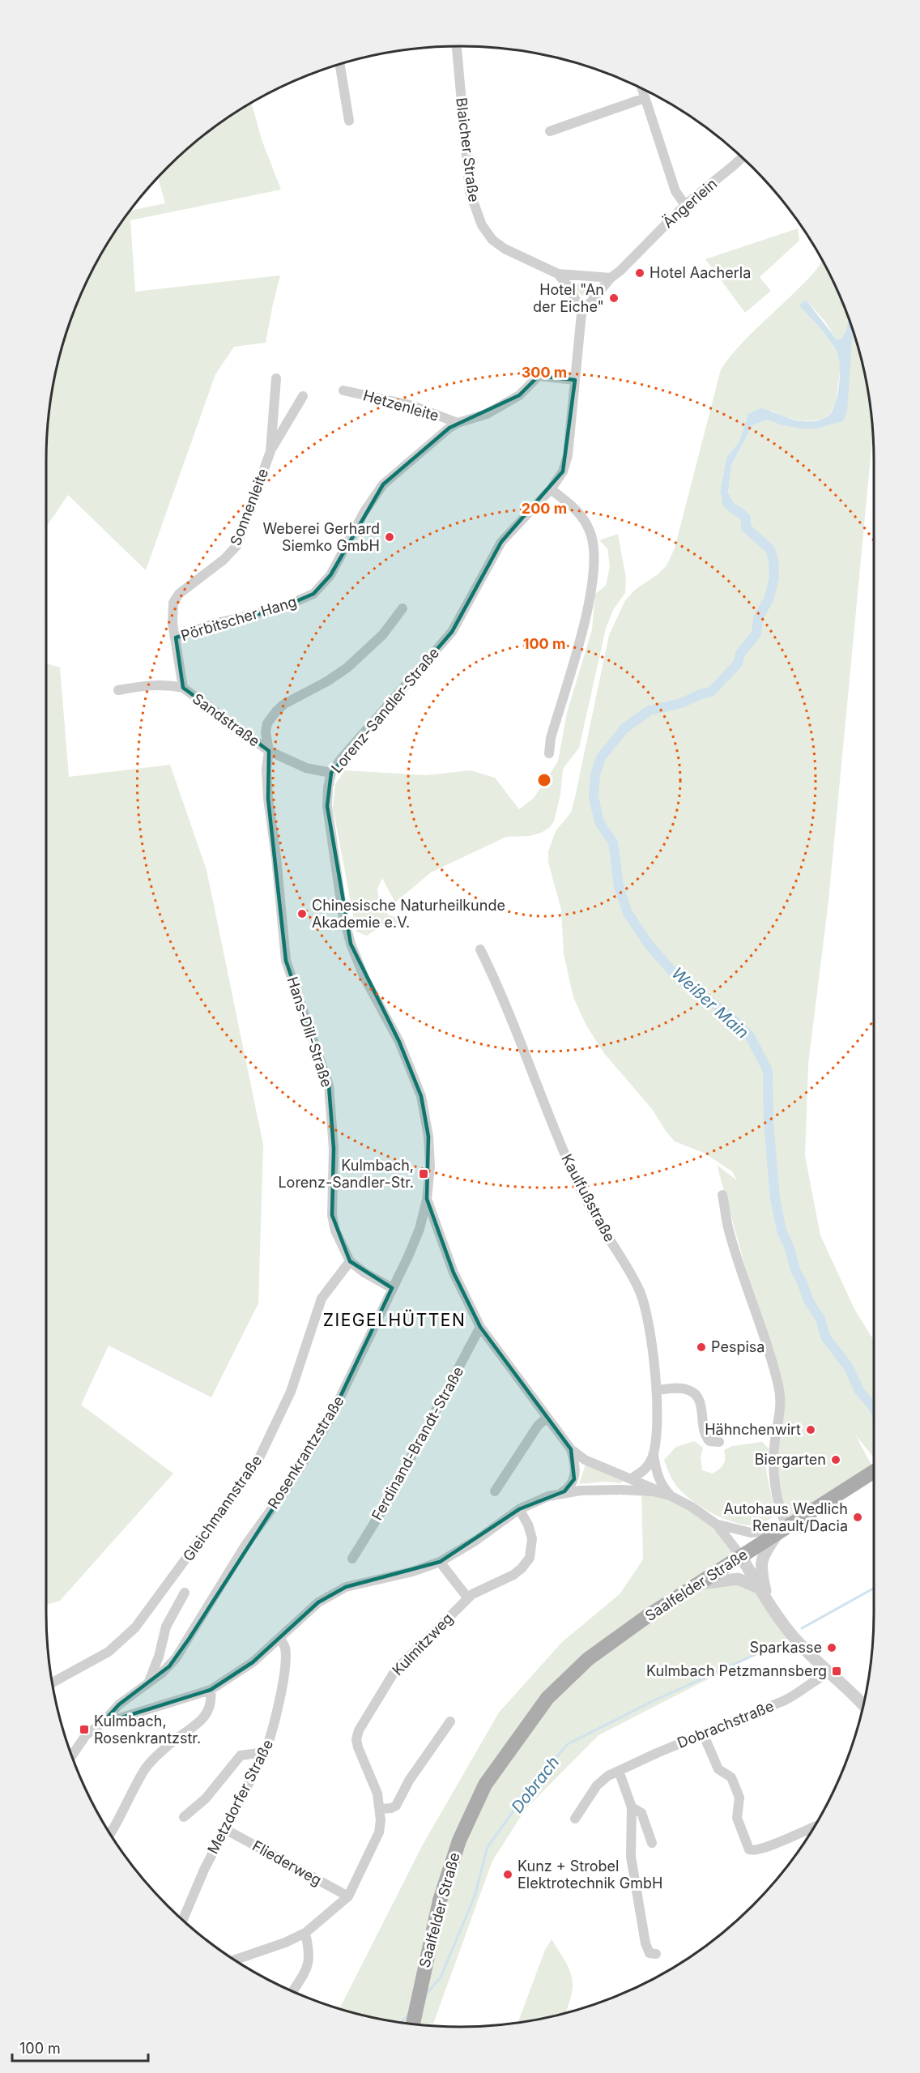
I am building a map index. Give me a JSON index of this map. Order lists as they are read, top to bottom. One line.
{"streets":{"main road":["Saalfelder Straße"],"street":["Blaicher Straße","Ängerlein","Hetzenleite","Sonnenleite","Pörbitscher Hang","Lorenz-Sandler-Straße","Sandstraße","Hans-Dill-Straße","Kaulfußstraße","Ferdinand-Brandt-Straße","Rosenkrantzstraße","Gleichmannstraße","Kulmitzweg","Dobrachstraße","Metzdorfer Straße","Fliederweg"]},"crossings":[["Ängerlein","Lorenz-Sandler-Straße"],["Hetzenleite","Pörbitscher Hang"],["Sonnenleite","Pörbitscher Hang"],["Pörbitscher Hang","Lorenz-Sandler-Straße"],["Pörbitscher Hang","Sandstraße"],["Lorenz-Sandler-Straße","Sandstraße"],["Lorenz-Sandler-Straße","Kaulfußstraße"],["Lorenz-Sandler-Straße","Ferdinand-Brandt-Straße"],["Lorenz-Sandler-Straße","Rosenkrantzstraße"],["Sandstraße","Hans-Dill-Straße"],["Hans-Dill-Straße","Rosenkrantzstraße"],["Hans-Dill-Straße","Gleichmannstraße"],["Kulmitzweg","Fliederweg"],["Metzdorfer Straße","Fliederweg"]],"districts":["ZIEGELHÜTTEN"],"water":["Weißer Main","Dobrach"],"places":{"other":["Hotel Aacherla","Hotel \"An der Eiche\"","Weberei Gerhard Siemko GmbH","Chinesische Naturheilkunde Akademie e.V.","Pespisa","Hähnchenwirt","Biergarten","Autohaus Wedlich Renault/Dacia","Sparkasse","Kunz + Strobel Elektrotechnik GmbH"],"transit":["Kulmbach, Lorenz-Sandler-Str.","Kulmbach Petzmannsberg","Kulmbach, Rosenkrantzstr."]},"scale_bar":"100 m","rings":["300 m","200 m","100 m"]}
